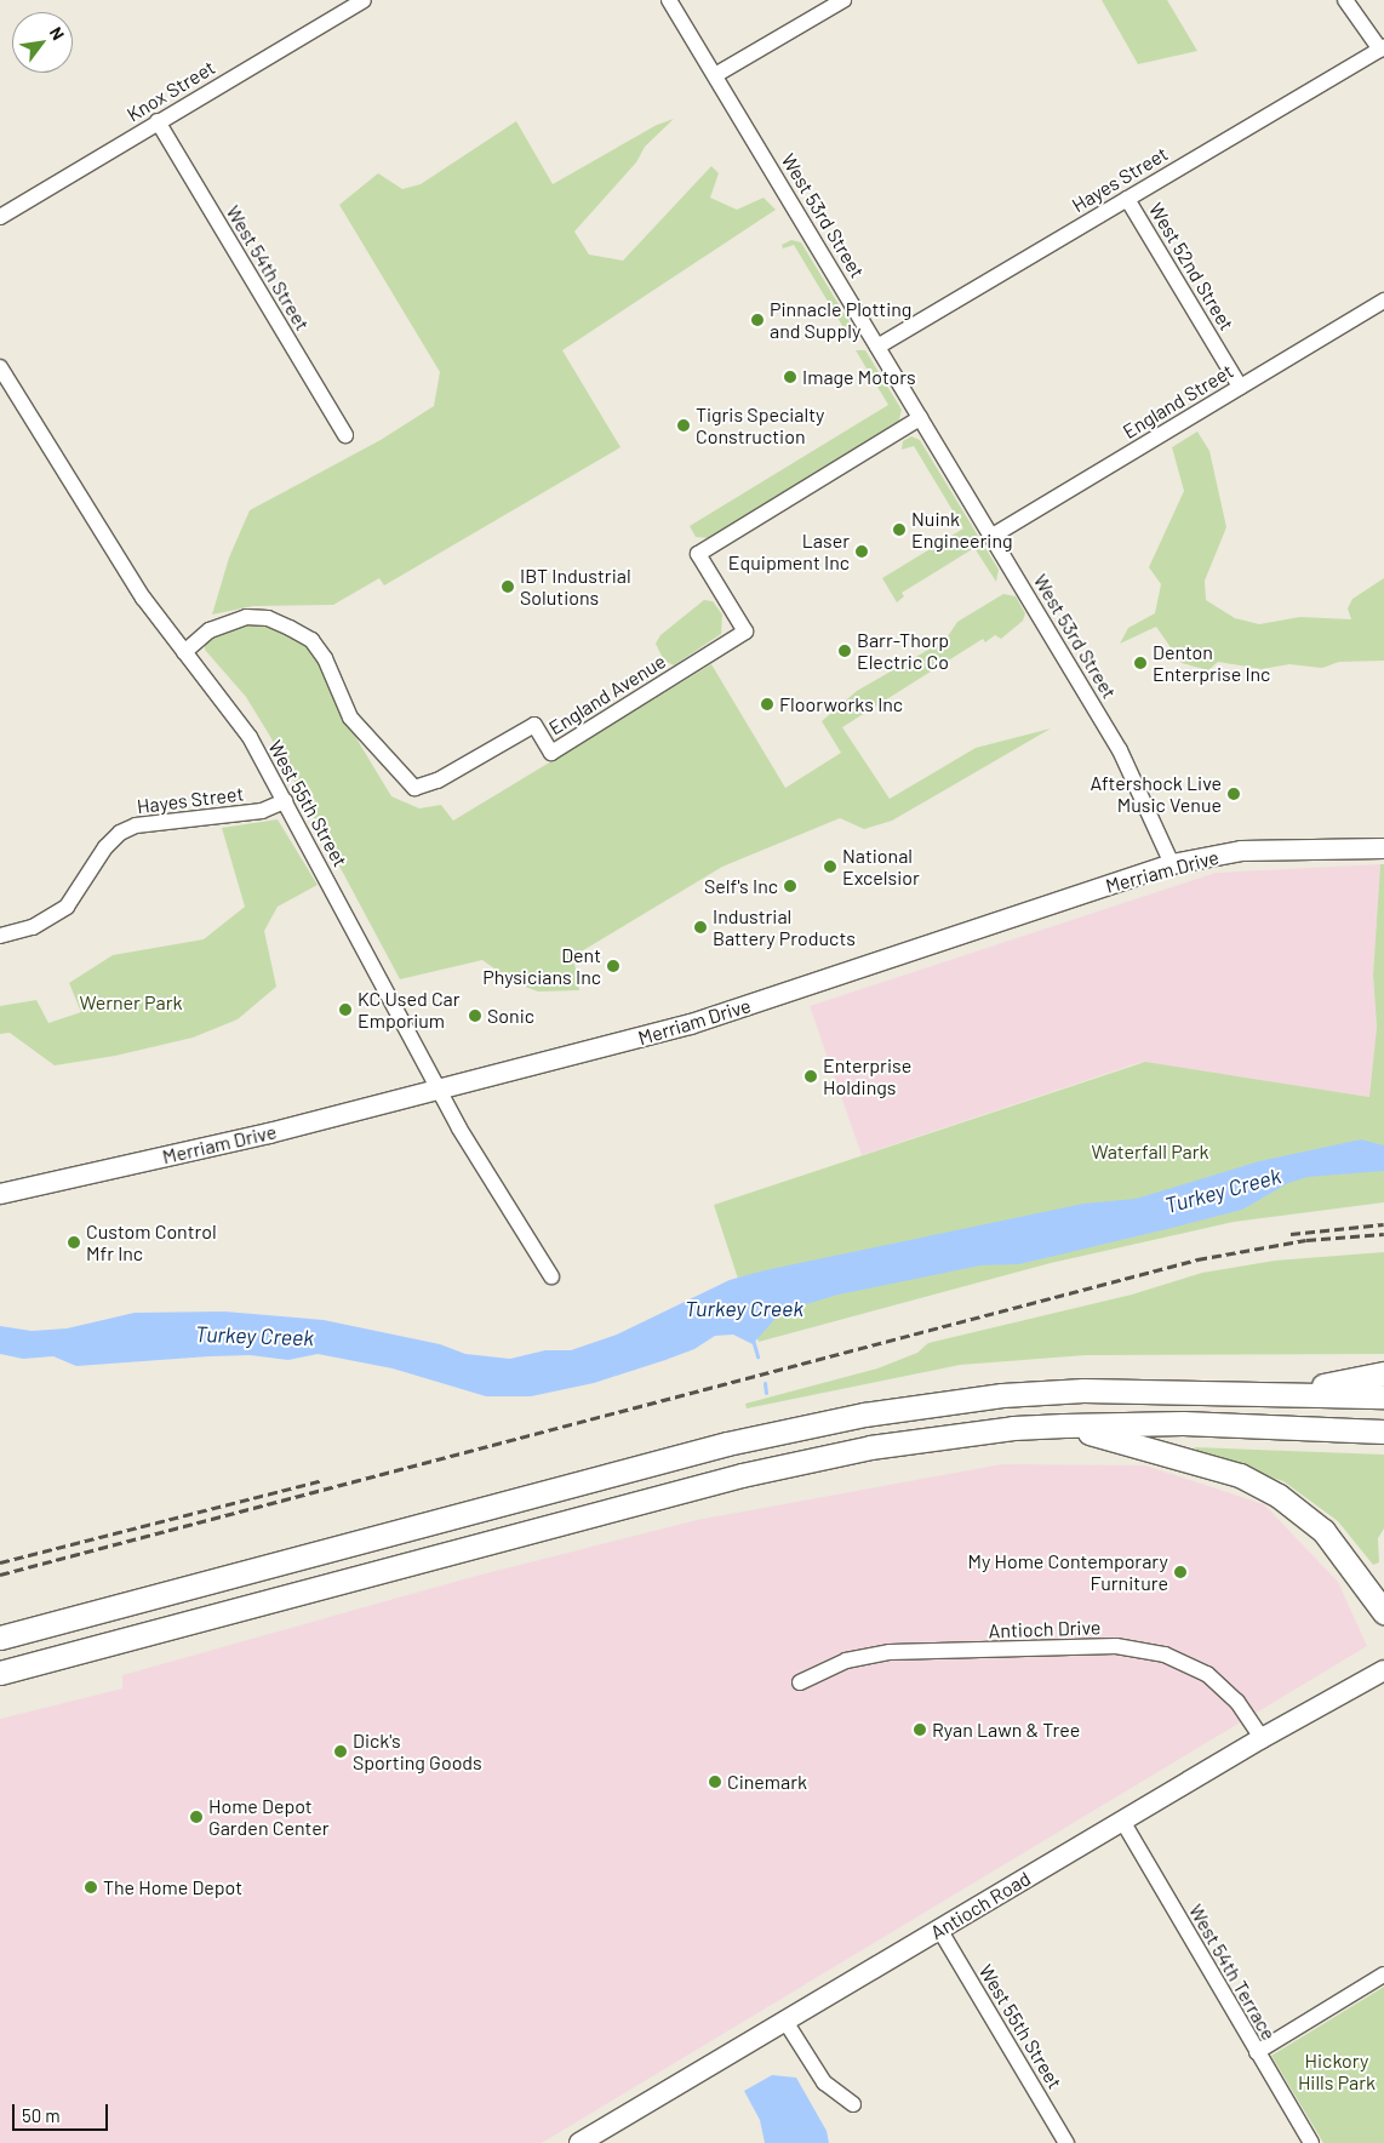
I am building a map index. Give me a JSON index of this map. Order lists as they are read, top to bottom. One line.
{"streets":{"main road":["Merriam Drive","Antioch Road"],"street":["Knox Street","Hayes Street","West 53rd Street","West 52nd Street","West 54th Street","England Street","England Avenue","West 55th Street","Antioch Drive","West 54th Terrace"]},"crossings":[["Knox Street","West 54th Street"],["Hayes Street","West 53rd Street"],["Hayes Street","West 52nd Street"],["Hayes Street","West 55th Street"],["West 53rd Street","England Street"],["West 53rd Street","England Avenue"],["West 53rd Street","Merriam Drive"],["West 52nd Street","England Street"],["England Avenue","West 55th Street"],["West 55th Street","Merriam Drive"],["West 55th Street","Antioch Road"],["Antioch Drive","Antioch Road"],["Antioch Road","West 54th Terrace"]],"water":["Turkey Creek"],"parks":["Werner Park","Waterfall Park","Hickory Hills Park"],"places":["Pinnacle Plotting and Supply","Image Motors","Tigris Specialty Construction","Nuink Engineering","Laser Equipment Inc","IBT Industrial Solutions","Barr-Thorp Electric Co","Denton Enterprise Inc","Floorworks Inc","Aftershock Live Music Venue","National Excelsior","Self's Inc","Industrial Battery Products","Dent Physicians Inc","KC Used Car Emporium","Sonic","Enterprise Holdings","Custom Control Mfr Inc","My Home Contemporary Furniture","Ryan Lawn & Tree","Dick's Sporting Goods","Cinemark","Home Depot Garden Center","The Home Depot"],"scale_bar":"50 m","north":"top right"}
